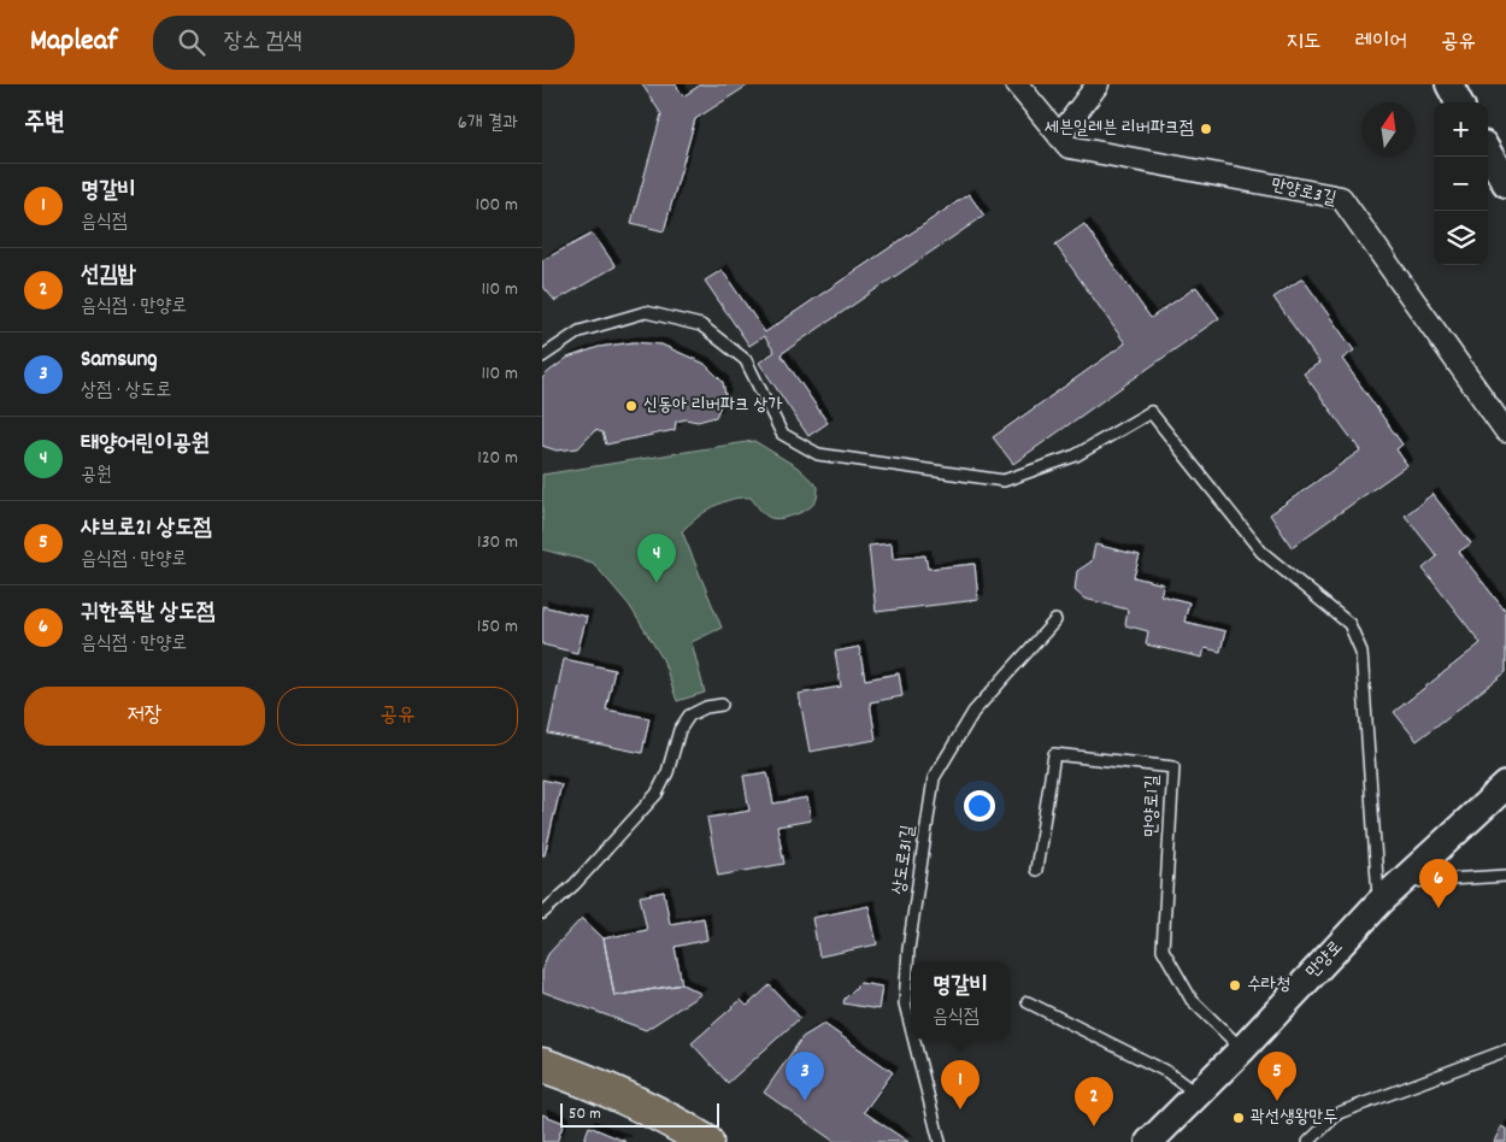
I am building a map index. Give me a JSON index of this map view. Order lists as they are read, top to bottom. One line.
{"streets":{"street":["만양로3길","만양로"],"lane":["만양로1길","상도로31길"]},"crossings":[["만양로1길","만양로"]],"places":["세븐일레븐 리버파크점","신동아 리버파크 상가","수라청","곽선생왕만두"],"scale_bar":"50 m","north":"top","page":{"header":"Mapleaf","search":"장소 검색","nav":["지도","레이어","공유"],"heading":["주변","6개 결과"],"map_buttons":["+","−"],"list":[{"mark":"1","name":"명갈비","note":"음식점","value":"100 m"},{"mark":"2","name":"선김밥","note":"음식점 · 만양로","value":"110 m"},{"mark":"3","name":"Samsung","note":"상점 · 상도로","value":"110 m"},{"mark":"4","name":"태양어린이공원","note":"공원","value":"120 m"},{"mark":"5","name":"샤브로21 상도점","note":"음식점 · 만양로","value":"130 m"},{"mark":"6","name":"귀한족발 상도점","note":"음식점 · 만양로","value":"150 m"}],"pins":["4","6","3","5","1","2"],"buttons":["저장","공유"],"popup":["명갈비","음식점"],"scale":"50 m"}}
